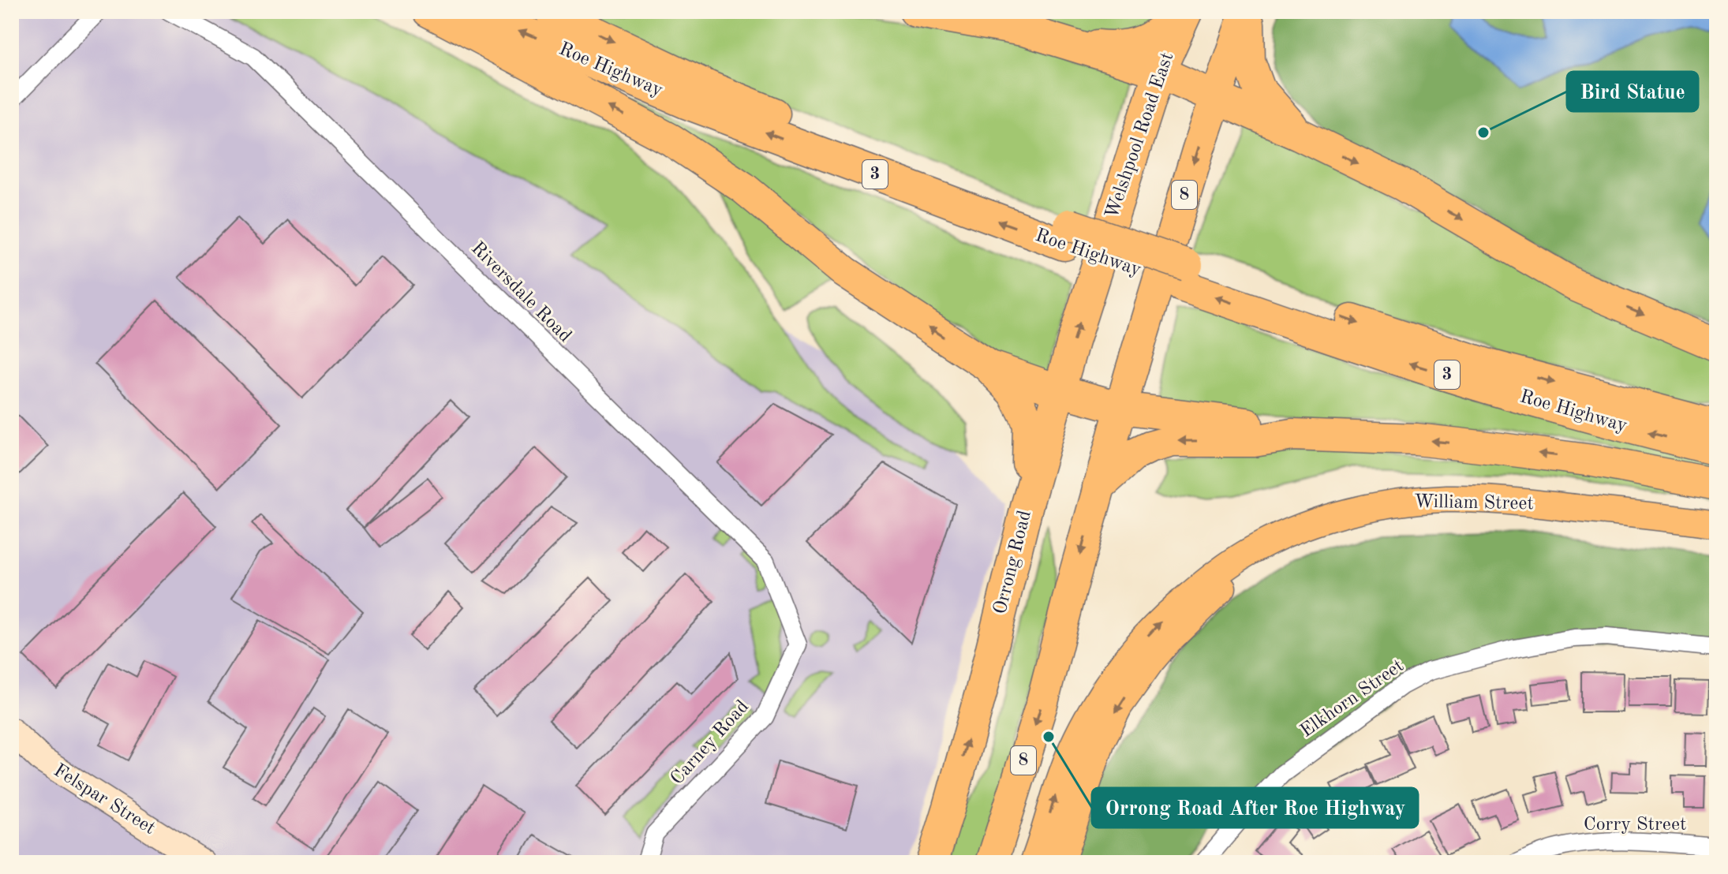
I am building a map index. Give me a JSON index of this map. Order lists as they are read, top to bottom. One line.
{"streets":{"highway":["Roe Highway","Welshpool Road East","3","8","Orrong Road"],"main road":["William Street"],"street":["Riversdale Road","Elkhorn Street","Carney Road","Felspar Street","Corry Street"]},"crossings":[["Roe Highway","8"],["Welshpool Road East","Orrong Road"],["Riversdale Road","Carney Road"]],"places":["Bird Statue","Orrong Road After Roe Highway"]}
